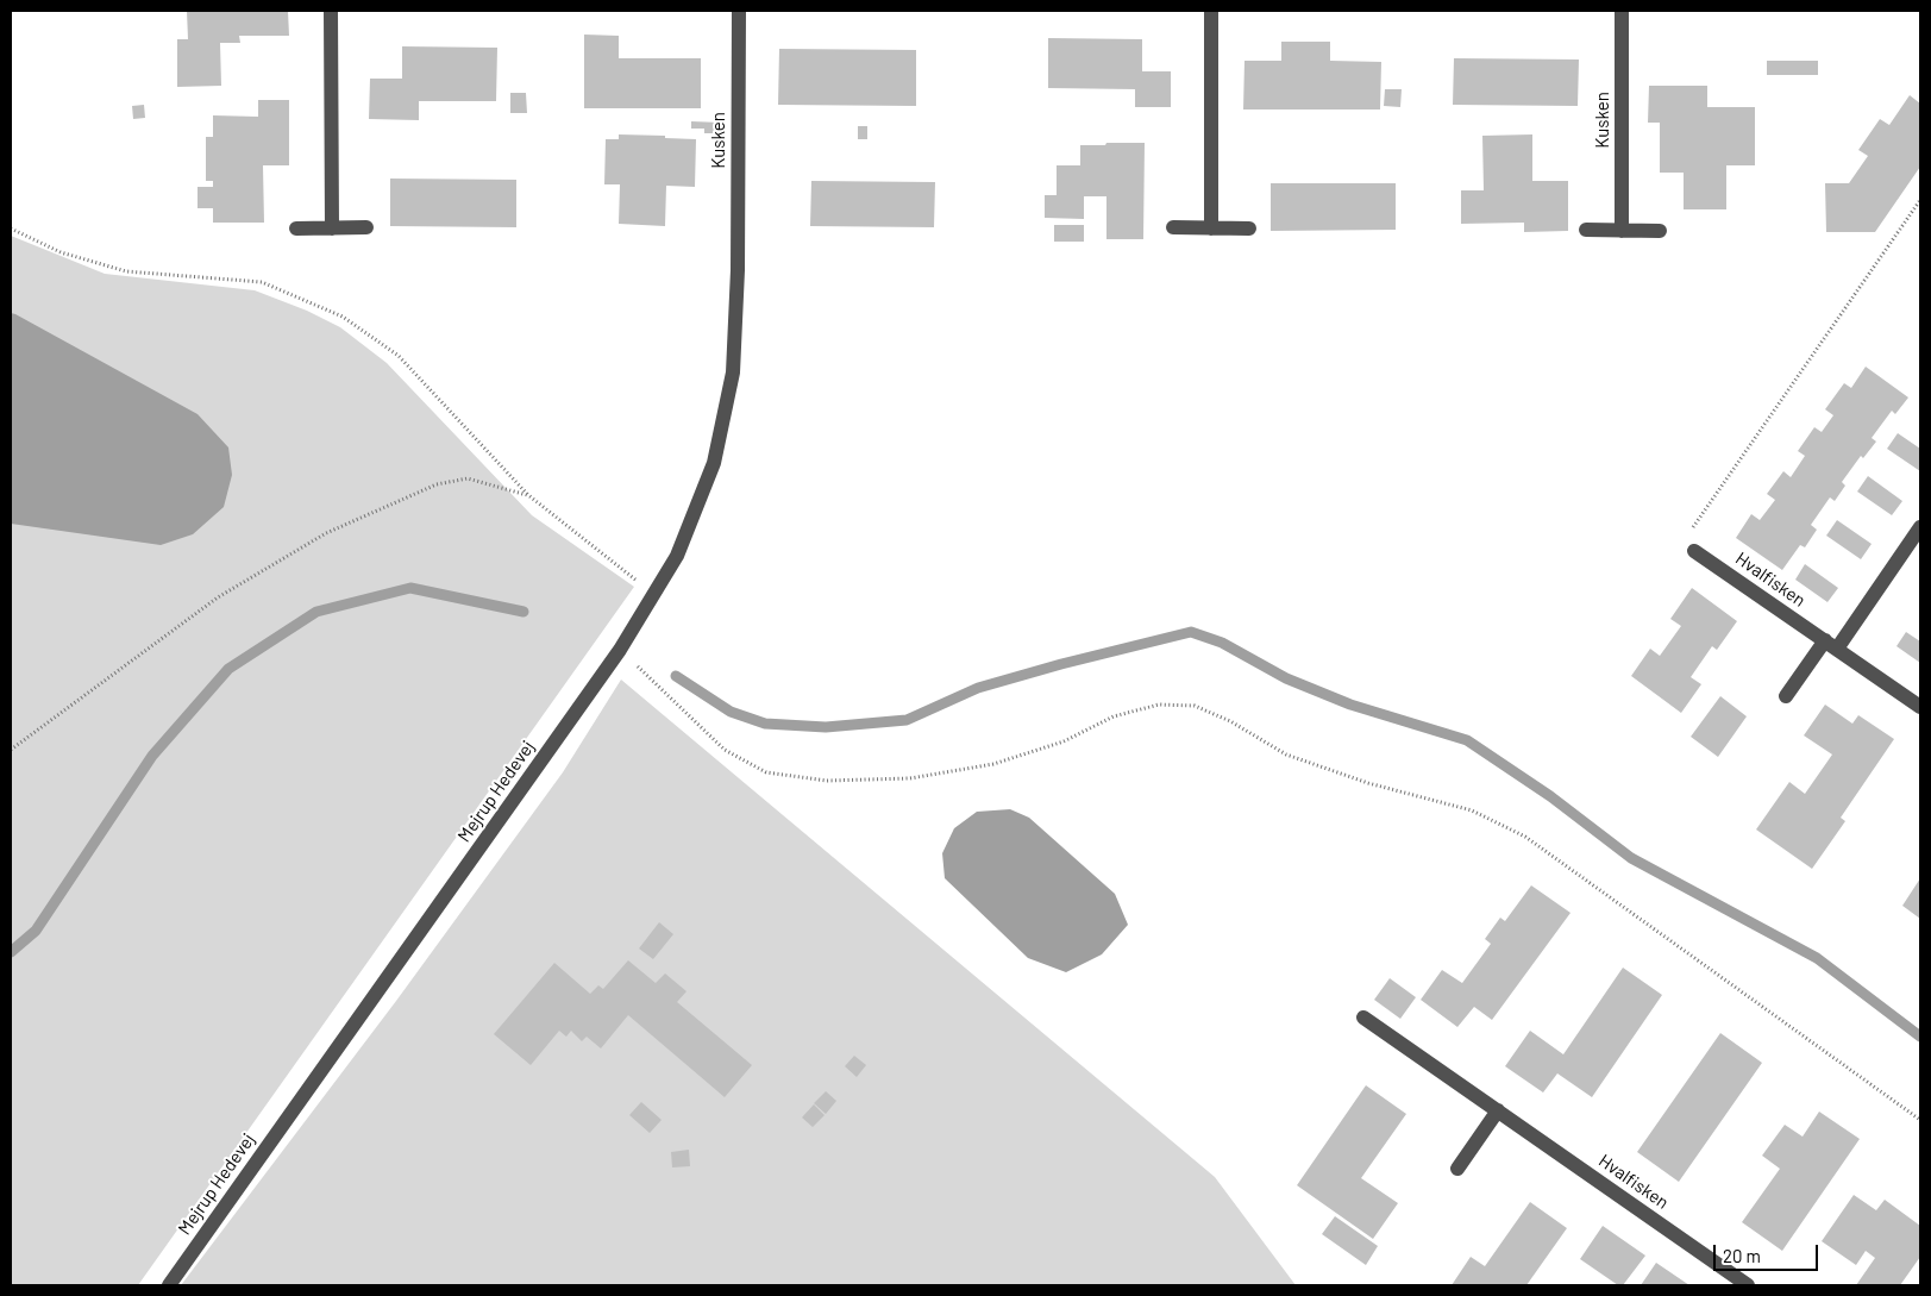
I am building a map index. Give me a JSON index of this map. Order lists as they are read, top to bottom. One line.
{"streets":{"street":["Kusken","Hvalfisken","Mejrup Hedevej"]},"crossings":[["Kusken","Mejrup Hedevej"]],"scale_bar":"20 m"}
